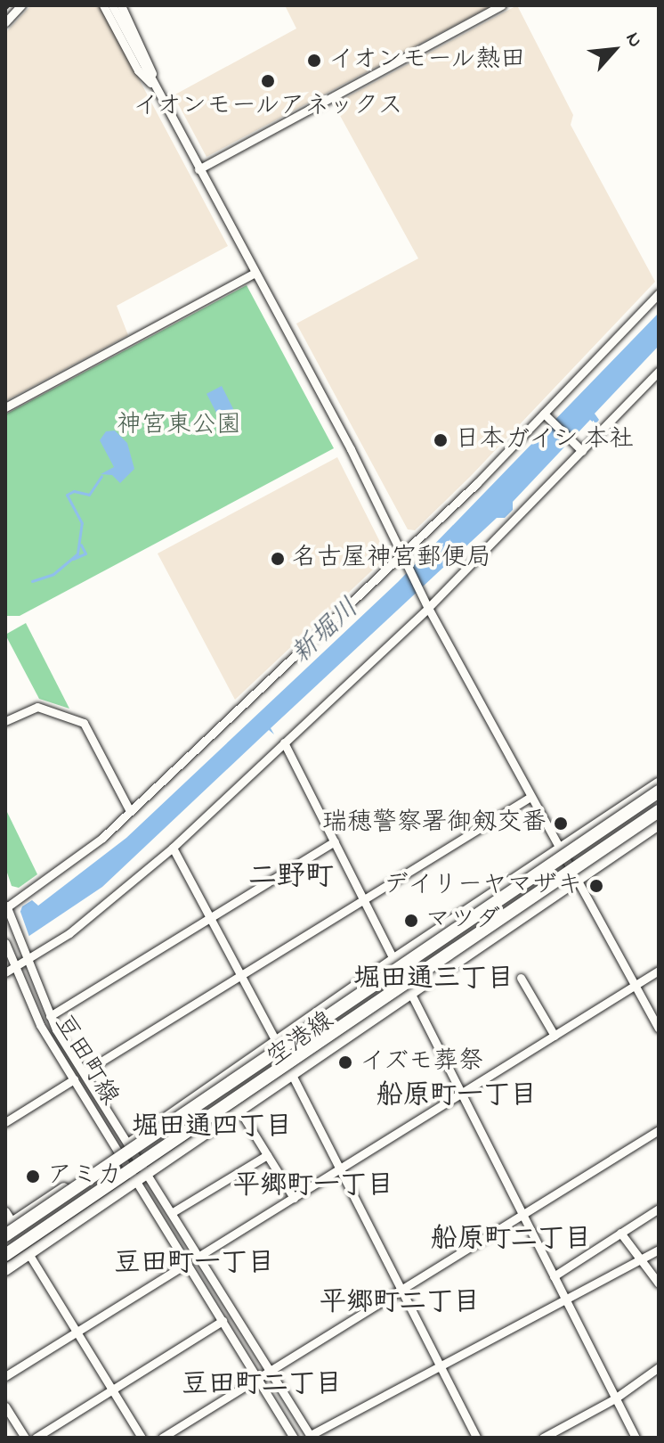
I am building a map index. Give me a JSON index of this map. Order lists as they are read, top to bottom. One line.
{"streets":{"main road":["空港線"],"street":["豆田町線"]},"crossings":[["空港線","豆田町線"]],"districts":["二野町","堀田通三丁目","船原町一丁目","堀田通四丁目","平郷町一丁目","船原町二丁目","豆田町一丁目","平郷町二丁目","豆田町二丁目"],"water":["新堀川"],"parks":["神宮東公園"],"places":["イオンモール熱田","イオンモールアネックス","日本ガイシ 本社","名古屋神宮郵便局","瑞穂警察署御剱交番","デイリーヤマザキ","マツダ","イズモ葬祭","アミカ"],"north":"top right"}
